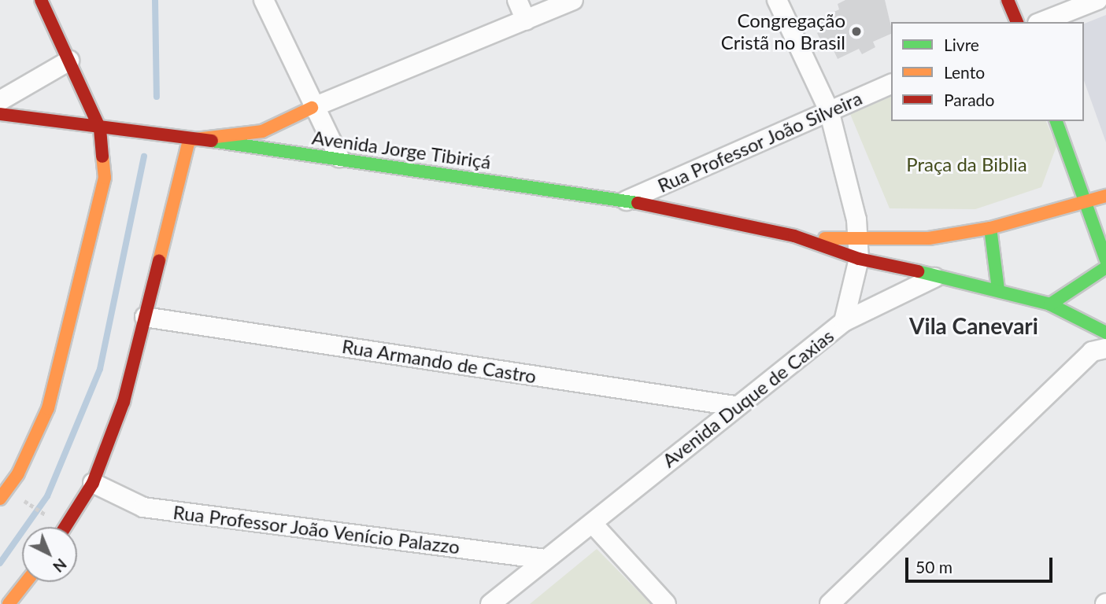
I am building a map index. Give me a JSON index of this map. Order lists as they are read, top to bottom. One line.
{"streets":{"street":["Rua Professor João Silveira","Avenida Jorge Tibiriçá","Rua Armando de Castro","Avenida Duque de Caxias","Rua Professor João Venício Palazzo"]},"crossings":[["Rua Professor João Silveira","Avenida Jorge Tibiriçá"],["Rua Professor João Silveira","Avenida Duque de Caxias"],["Rua Armando de Castro","Avenida Duque de Caxias"],["Avenida Duque de Caxias","Rua Professor João Venício Palazzo"]],"districts":["Vila Canevari"],"parks":["Praça da Biblia"],"places":["Congregação Cristã no Brasil"],"legend":["Livre","Lento","Parado"],"scale_bar":"50 m","north":"bottom right"}
